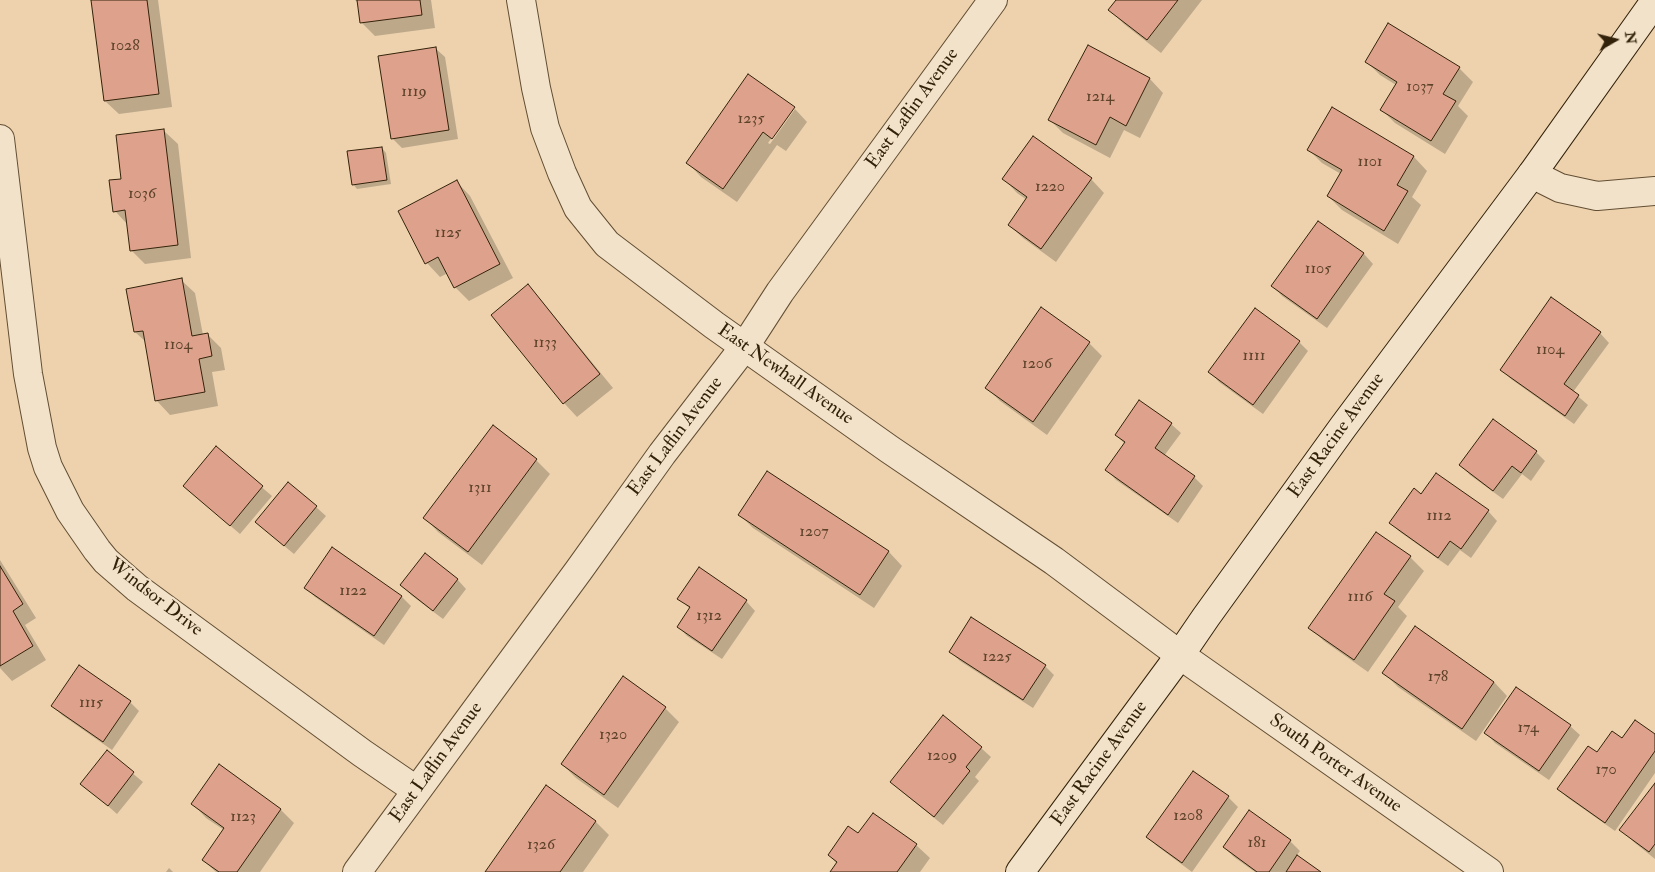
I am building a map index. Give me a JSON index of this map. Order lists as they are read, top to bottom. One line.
{"streets":{"street":["East Laflin Avenue","East Newhall Avenue","East Racine Avenue","Windsor Drive","South Porter Avenue"]},"crossings":[["East Laflin Avenue","East Newhall Avenue"],["East Laflin Avenue","Windsor Drive"],["East Newhall Avenue","East Racine Avenue"],["East Newhall Avenue","South Porter Avenue"],["East Racine Avenue","South Porter Avenue"]],"house_numbers":["1028","1037","1119","1214","1235","1101","1220","1036","1125","1105","1133","1104","1104","1111","1206","1311","1112","1207","1122","1116","1312","1225","178","1115","174","1320","1209","170","1208","1123","181","1326"],"north":"right"}
